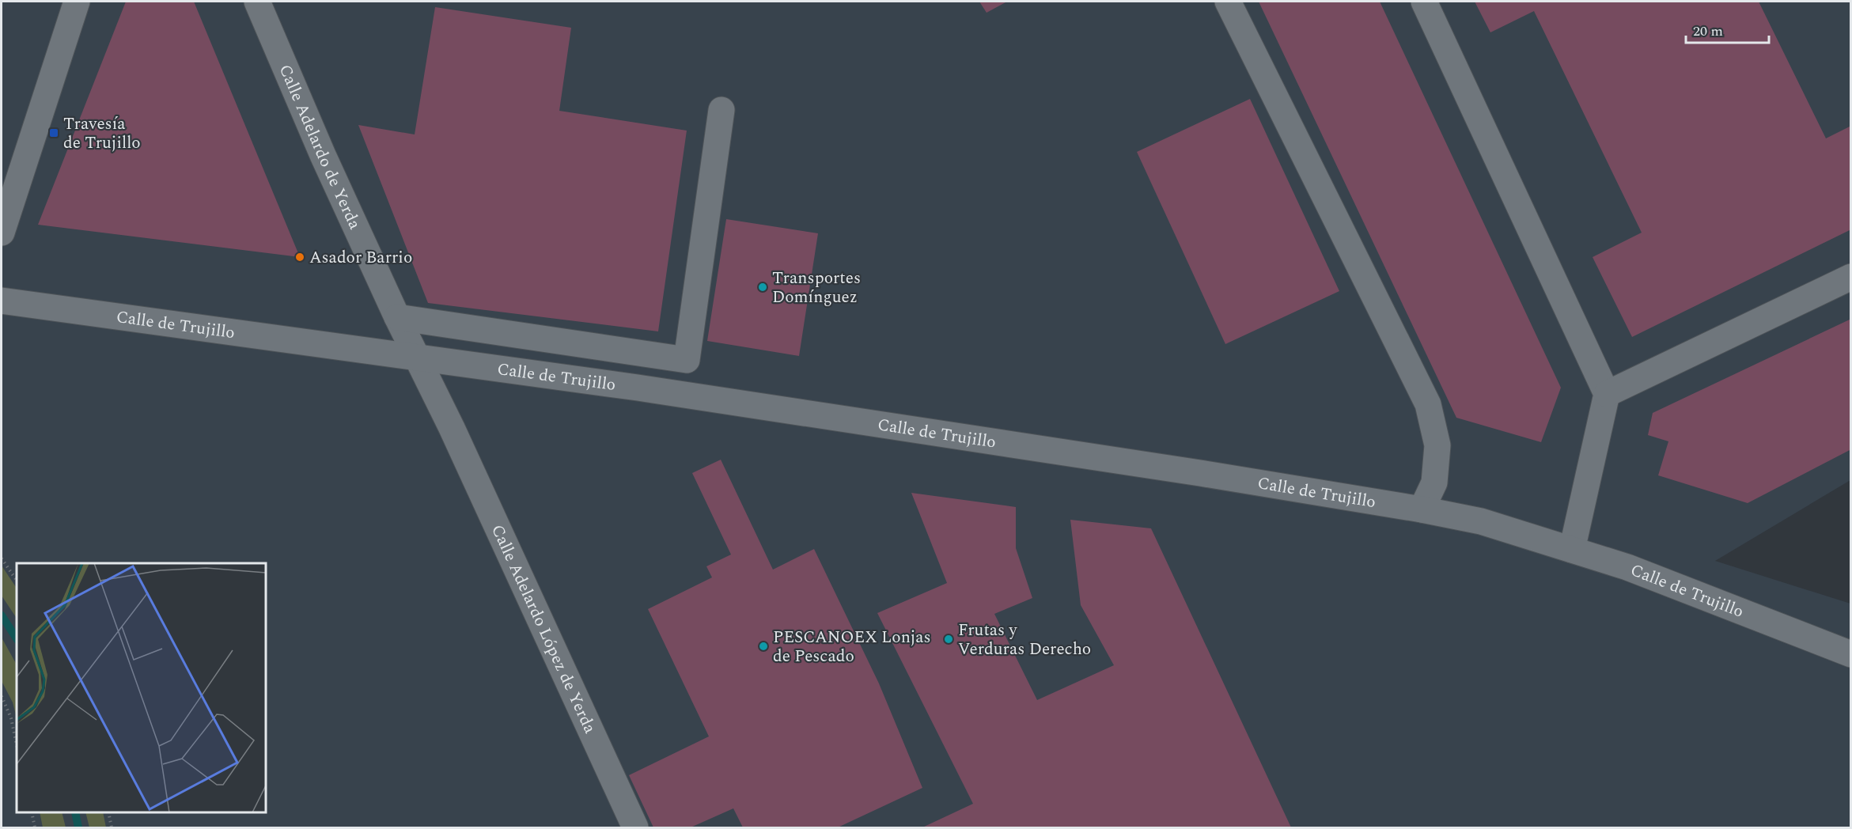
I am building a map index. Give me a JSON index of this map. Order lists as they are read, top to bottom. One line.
{"streets":{"street":["Calle Adelardo de Yerda","Calle de Trujillo","Calle Adelardo López de Yerda"]},"crossings":[["Calle Adelardo de Yerda","Calle de Trujillo"],["Calle Adelardo de Yerda","Calle Adelardo López de Yerda"],["Calle de Trujillo","Calle Adelardo López de Yerda"]],"places":{"transit":["Travesía de Trujillo"],"other":["Asador Barrio","Transportes Domínguez","Frutas y Verduras Derecho","PESCANOEX Lonjas de Pescado"]},"scale_bar":"20 m"}
